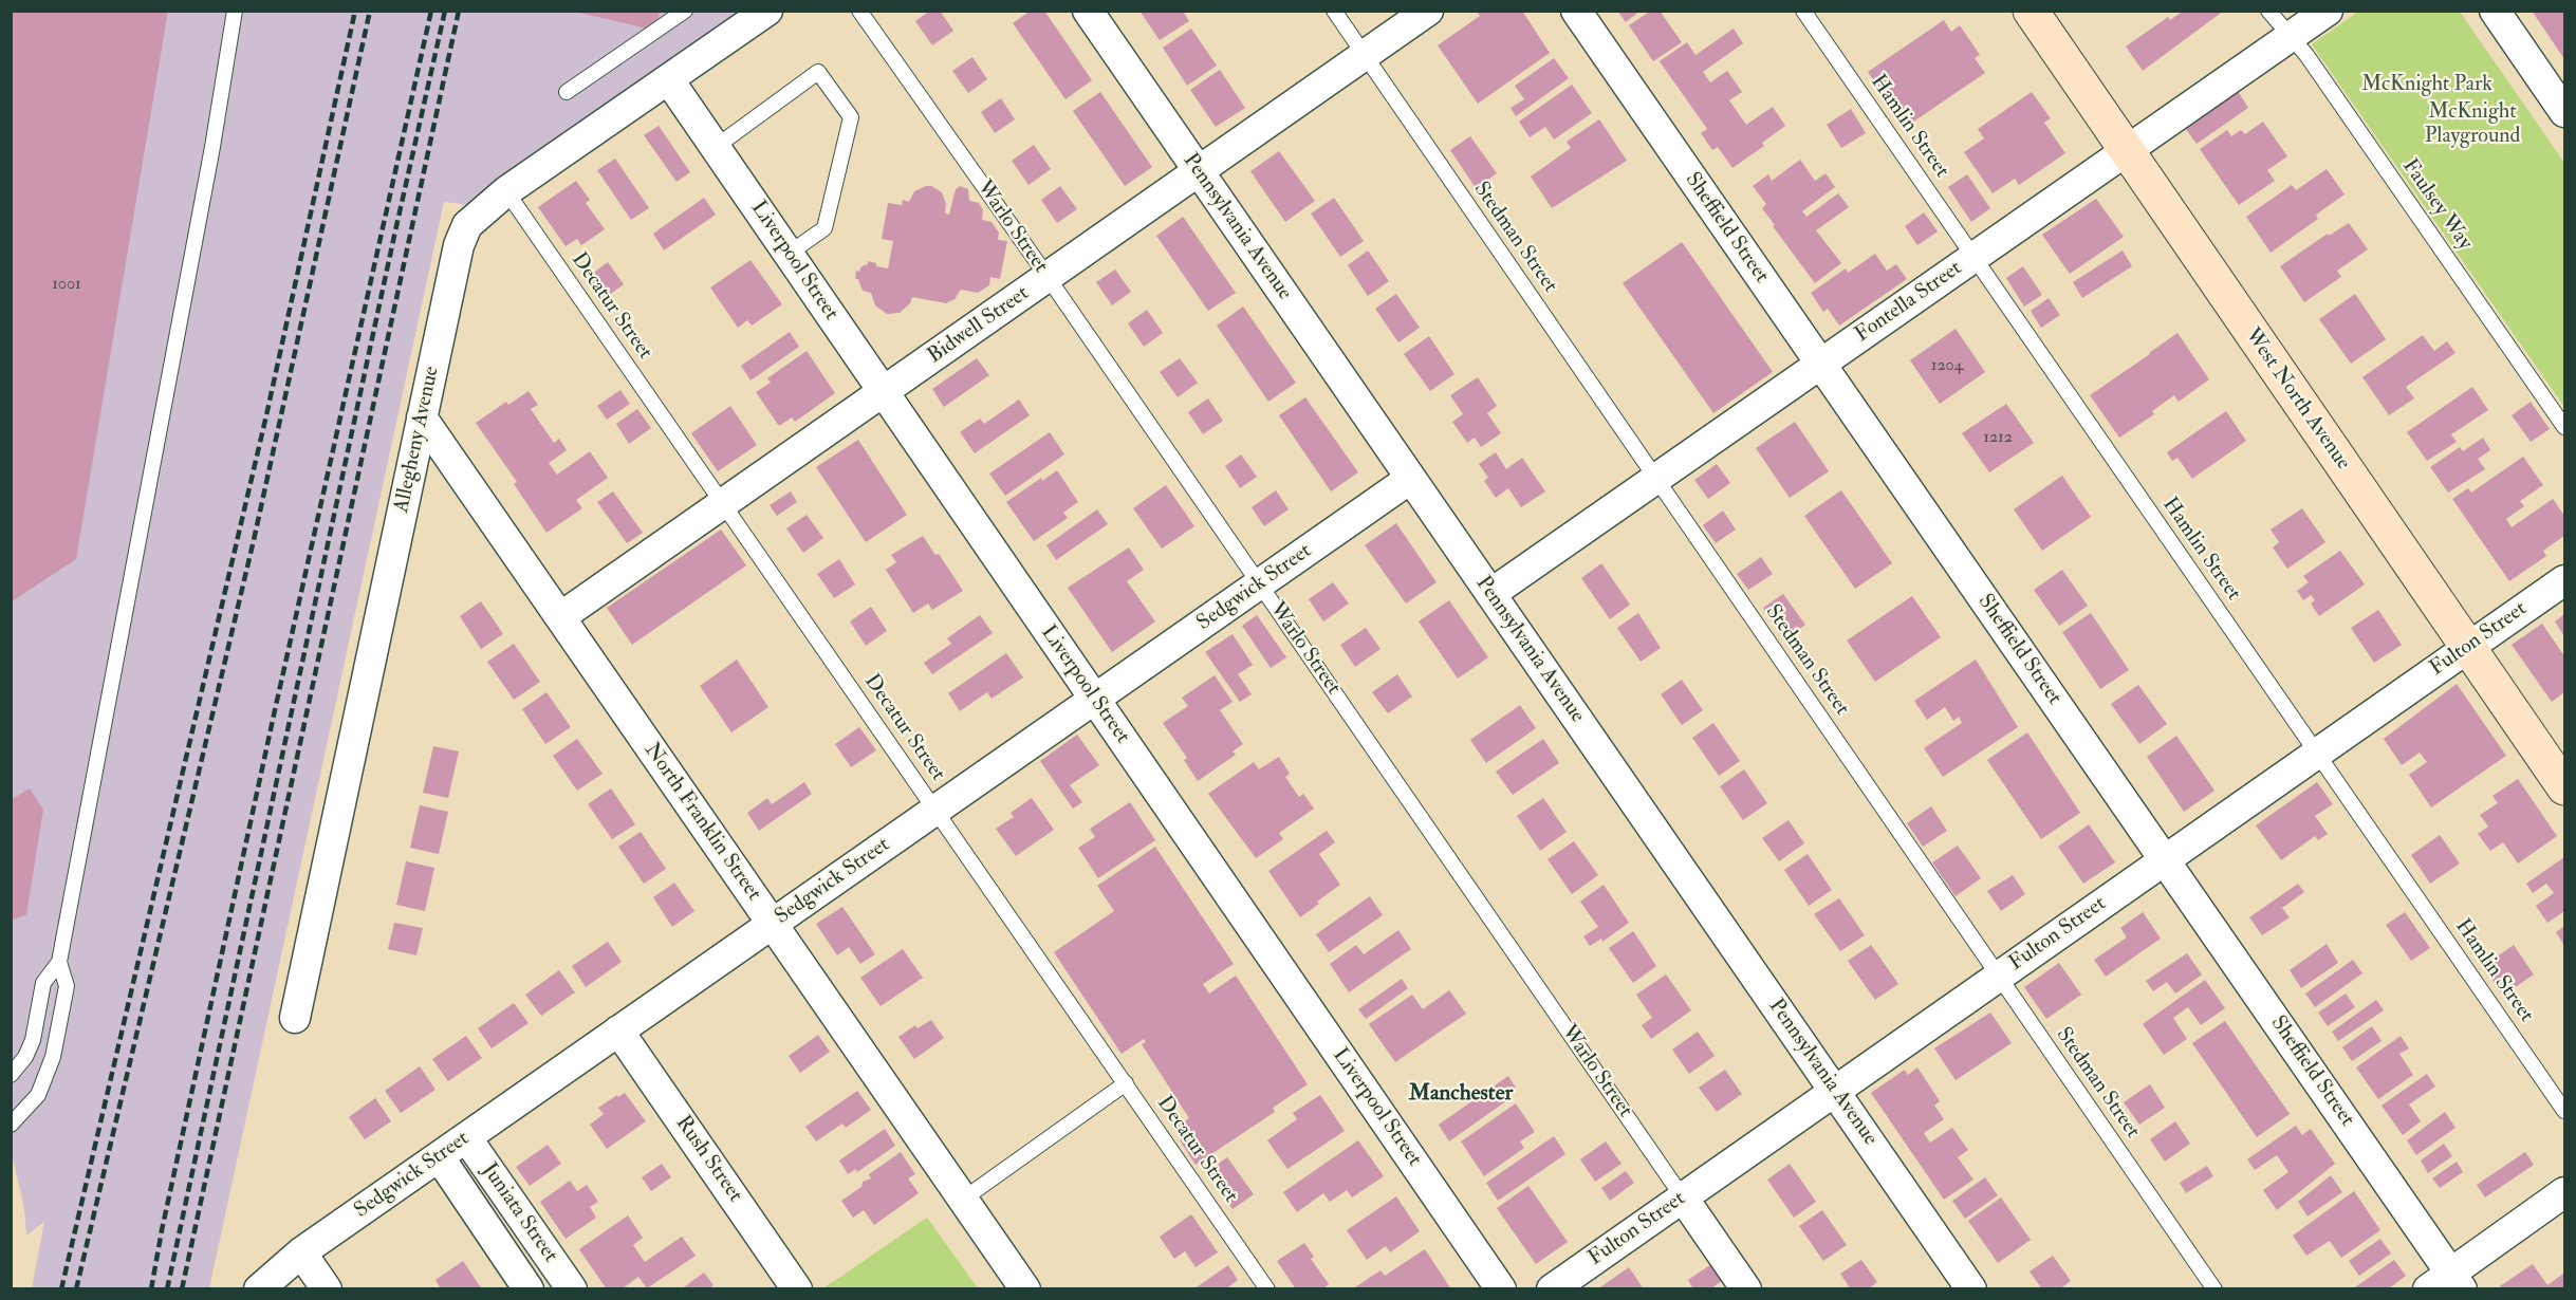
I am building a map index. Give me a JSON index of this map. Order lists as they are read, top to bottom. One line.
{"streets":{"street":["Warlo Street","Pennsylvania Avenue","Sheffield Street","Liverpool Street","Fontella Street","Bidwell Street","West North Avenue","Allegheny Avenue","Sedgwick Street","Fulton Street","North Franklin Street","Rush Street","Juniata Street"],"lane":["Hamlin Street","Faulsey Way","Stedman Street","Decatur Street"]},"crossings":[["Hamlin Street","Fontella Street"],["Hamlin Street","Fulton Street"],["Faulsey Way","Fontella Street"],["Warlo Street","Bidwell Street"],["Warlo Street","Sedgwick Street"],["Warlo Street","Fulton Street"],["Pennsylvania Avenue","Fontella Street"],["Pennsylvania Avenue","Bidwell Street"],["Pennsylvania Avenue","Sedgwick Street"],["Pennsylvania Avenue","Fulton Street"],["Sheffield Street","Fontella Street"],["Sheffield Street","Fulton Street"],["Stedman Street","Fontella Street"],["Stedman Street","Bidwell Street"],["Stedman Street","Fulton Street"],["Liverpool Street","Bidwell Street"],["Liverpool Street","Allegheny Avenue"],["Liverpool Street","Sedgwick Street"],["Fontella Street","West North Avenue"],["Decatur Street","Bidwell Street"],["Decatur Street","Allegheny Avenue"],["Decatur Street","Sedgwick Street"],["Bidwell Street","North Franklin Street"],["West North Avenue","Fulton Street"],["Allegheny Avenue","North Franklin Street"],["Sedgwick Street","North Franklin Street"],["Sedgwick Street","Rush Street"],["Sedgwick Street","Juniata Street"]],"districts":["Manchester"],"parks":["McKnight Park","McKnight Playground"],"house_numbers":["1001","1204","1212"]}
